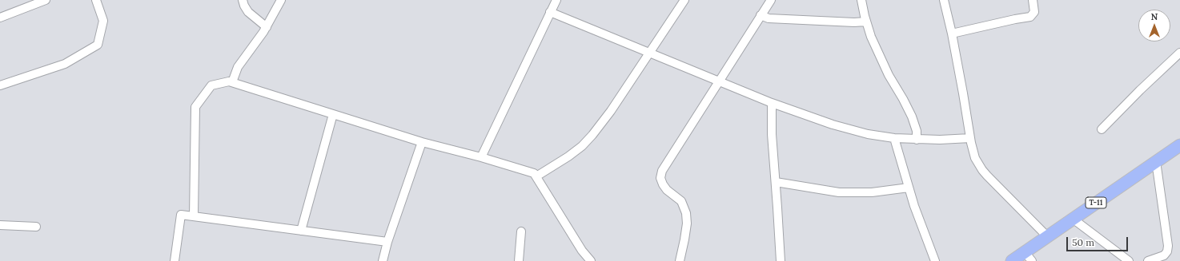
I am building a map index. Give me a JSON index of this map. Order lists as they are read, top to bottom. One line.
{"streets":{"highway":["T-11"]},"scale_bar":"50 m","north":"top"}
